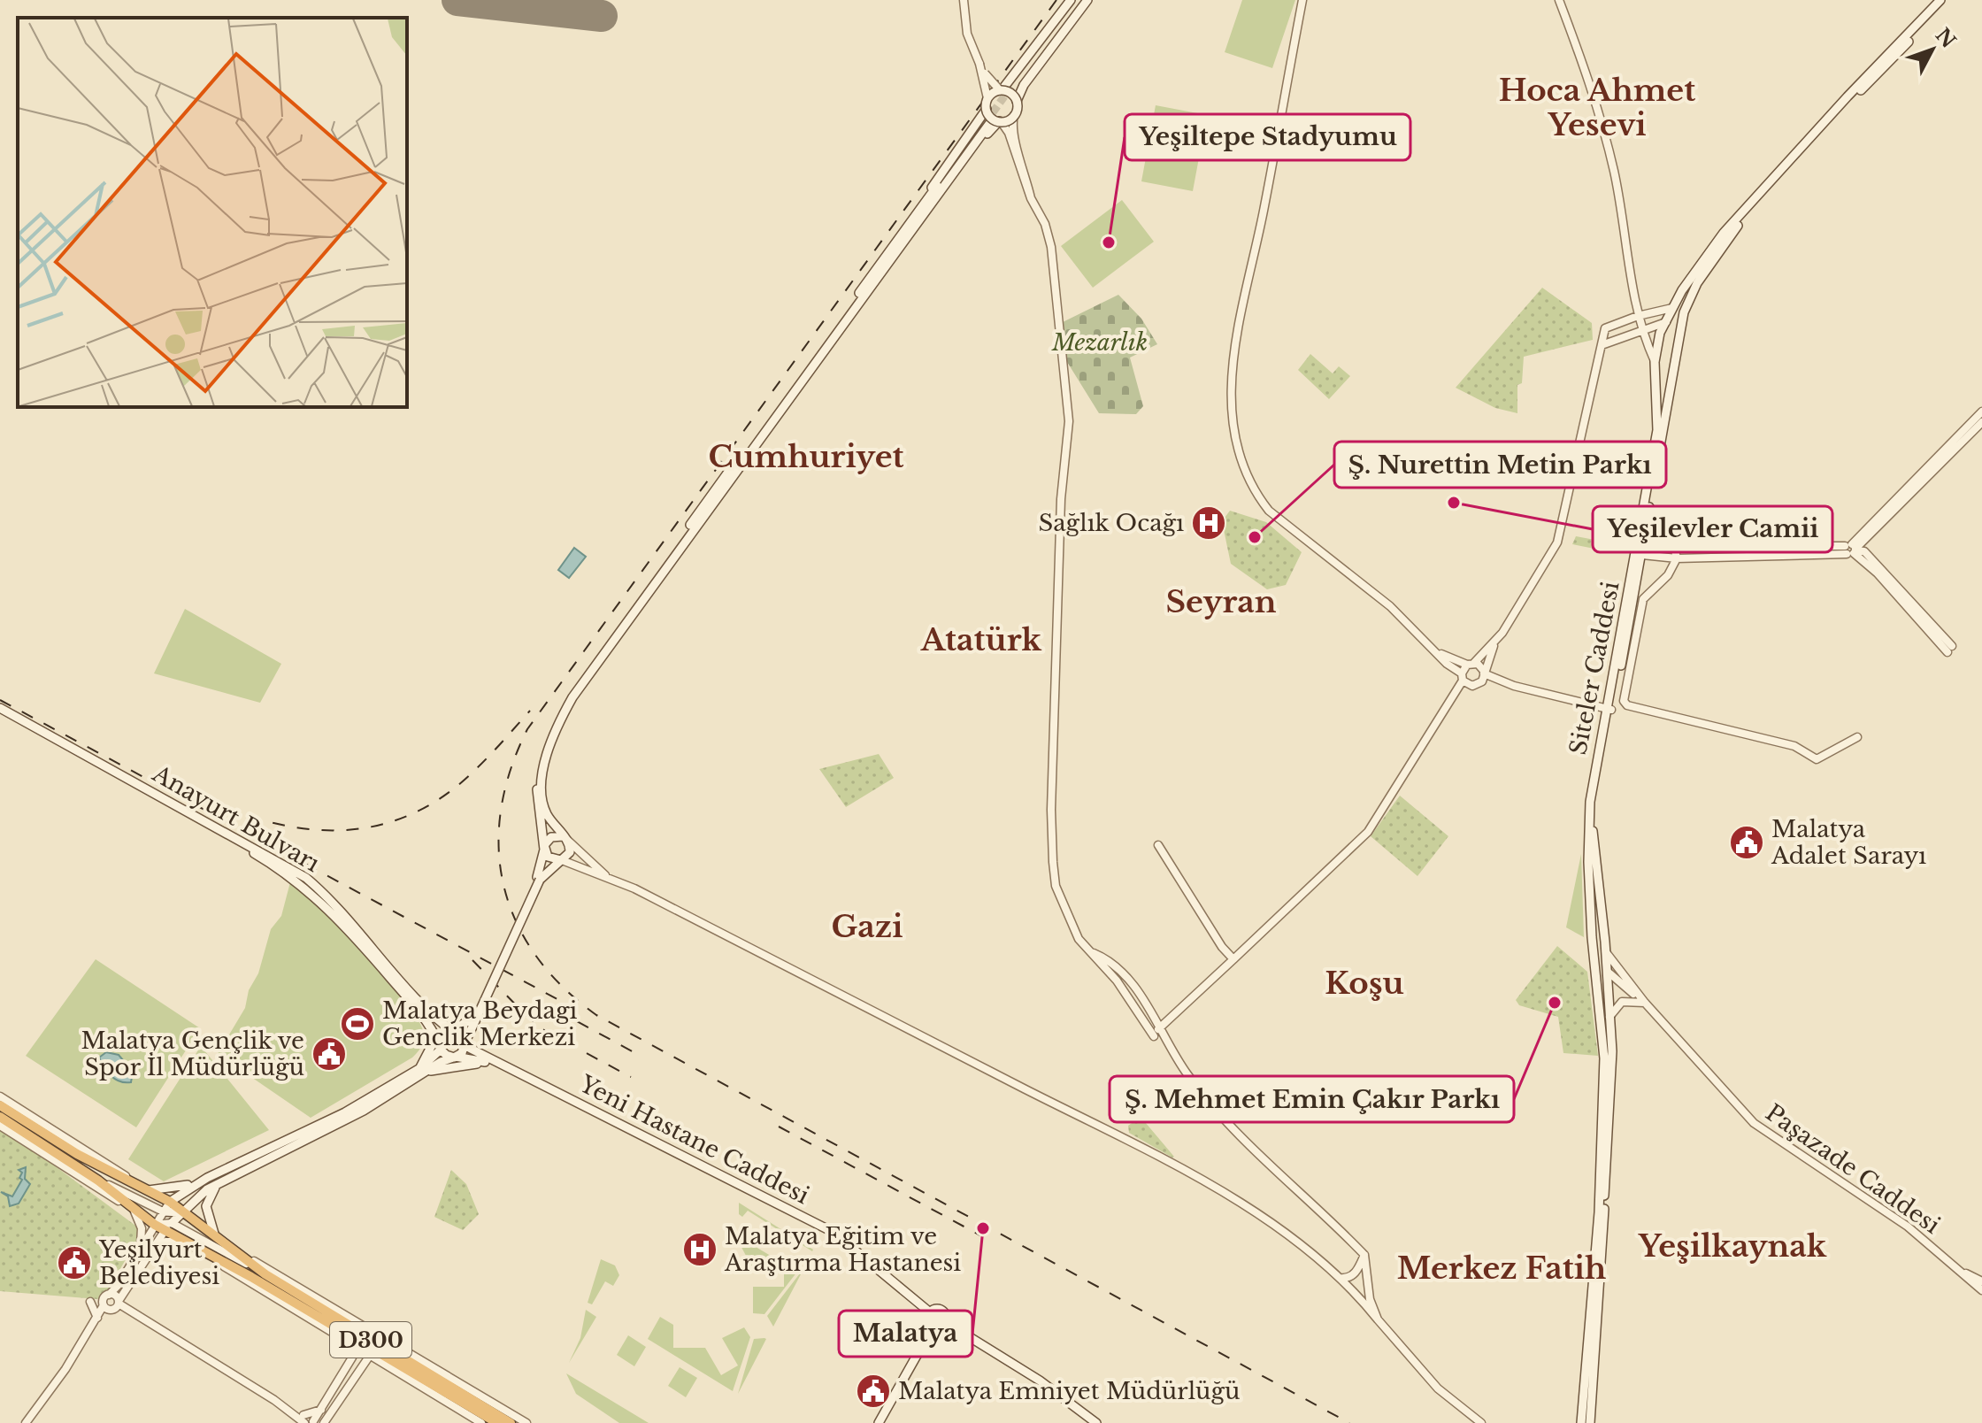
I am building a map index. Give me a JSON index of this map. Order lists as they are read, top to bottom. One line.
{"streets":{"highway":["D300"],"main road":["Siteler Caddesi","Anayurt Bulvarı","Yeni Hastane Caddesi"],"street":["Paşazade Caddesi"]},"crossings":[["Siteler Caddesi","Paşazade Caddesi"],["Anayurt Bulvarı","Yeni Hastane Caddesi"]],"districts":["Hoca Ahmet Yesevi","Cumhuriyet","Seyran","Atatürk","Gazi","Koşu","Yeşilkaynak","Merkez Fatih"],"parks":["Mezarlık"],"places":{"other":["Yeşiltepe Stadyumu","Yeşilevler Camii","Ş. Nurettin Metin Parkı","Ş. Mehmet Emin Çakır Parkı","Malatya"],"hospital":["Sağlık Ocağı","Malatya Eğitim ve Araştırma Hastanesi"],"public building":["Malatya Adalet Sarayı","Malatya Gençlik ve Spor İl Müdürlüğü","Yeşilyurt Belediyesi","Malatya Emniyet Müdürlüğü"],"sports":["Malatya Beydagi Genclik Merkezi"]},"north":"top right"}
